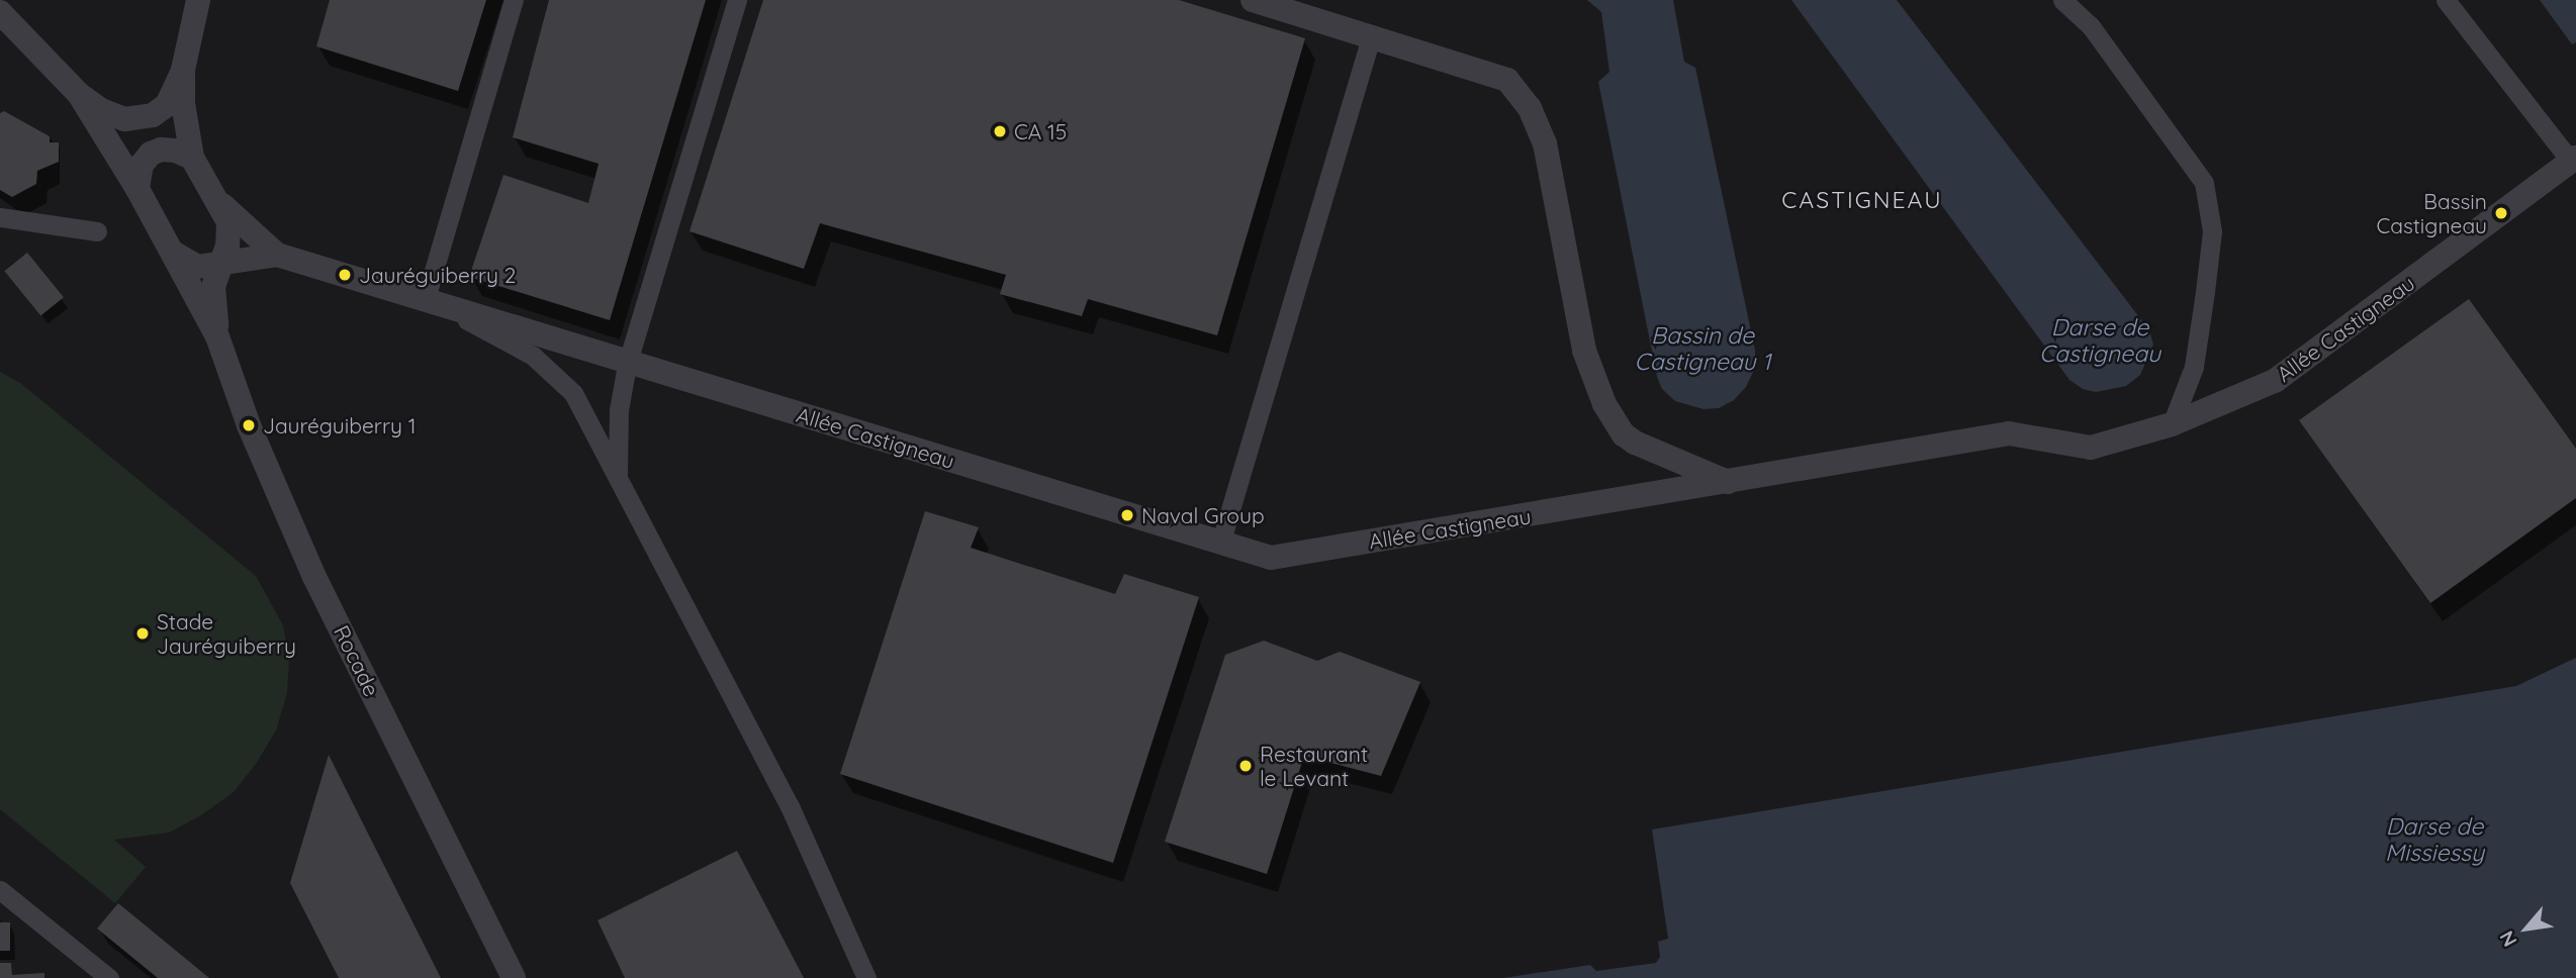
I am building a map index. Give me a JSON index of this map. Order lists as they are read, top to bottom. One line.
{"streets":{"street":["Allée Castigneau","Rocade"]},"districts":["CASTIGNEAU"],"water":["Darse de Castigneau","Bassin de Castigneau 1","Darse de Missiessy"],"places":["CA 15","Bassin Castigneau","Jauréguiberry 2","Jauréguiberry 1","Naval Group","Stade Jauréguiberry","Restaurant le Levant"],"north":"bottom left"}
